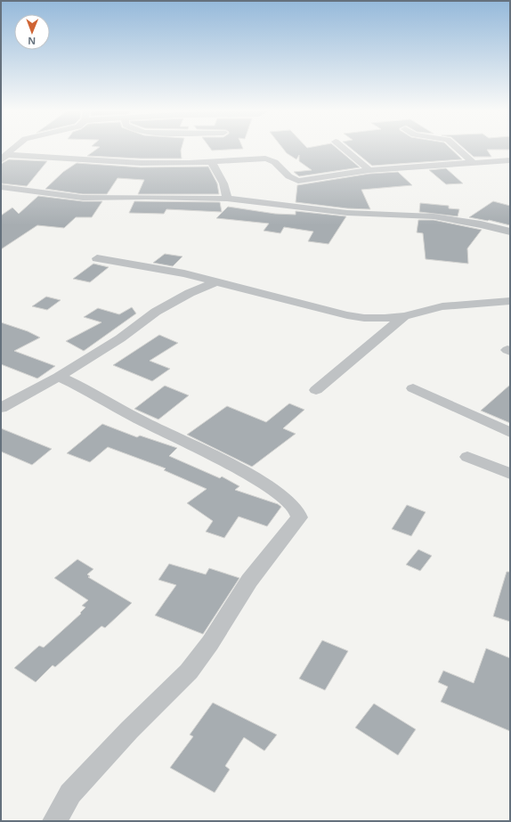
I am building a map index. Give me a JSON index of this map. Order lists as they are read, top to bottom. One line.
{"north":"bottom"}
